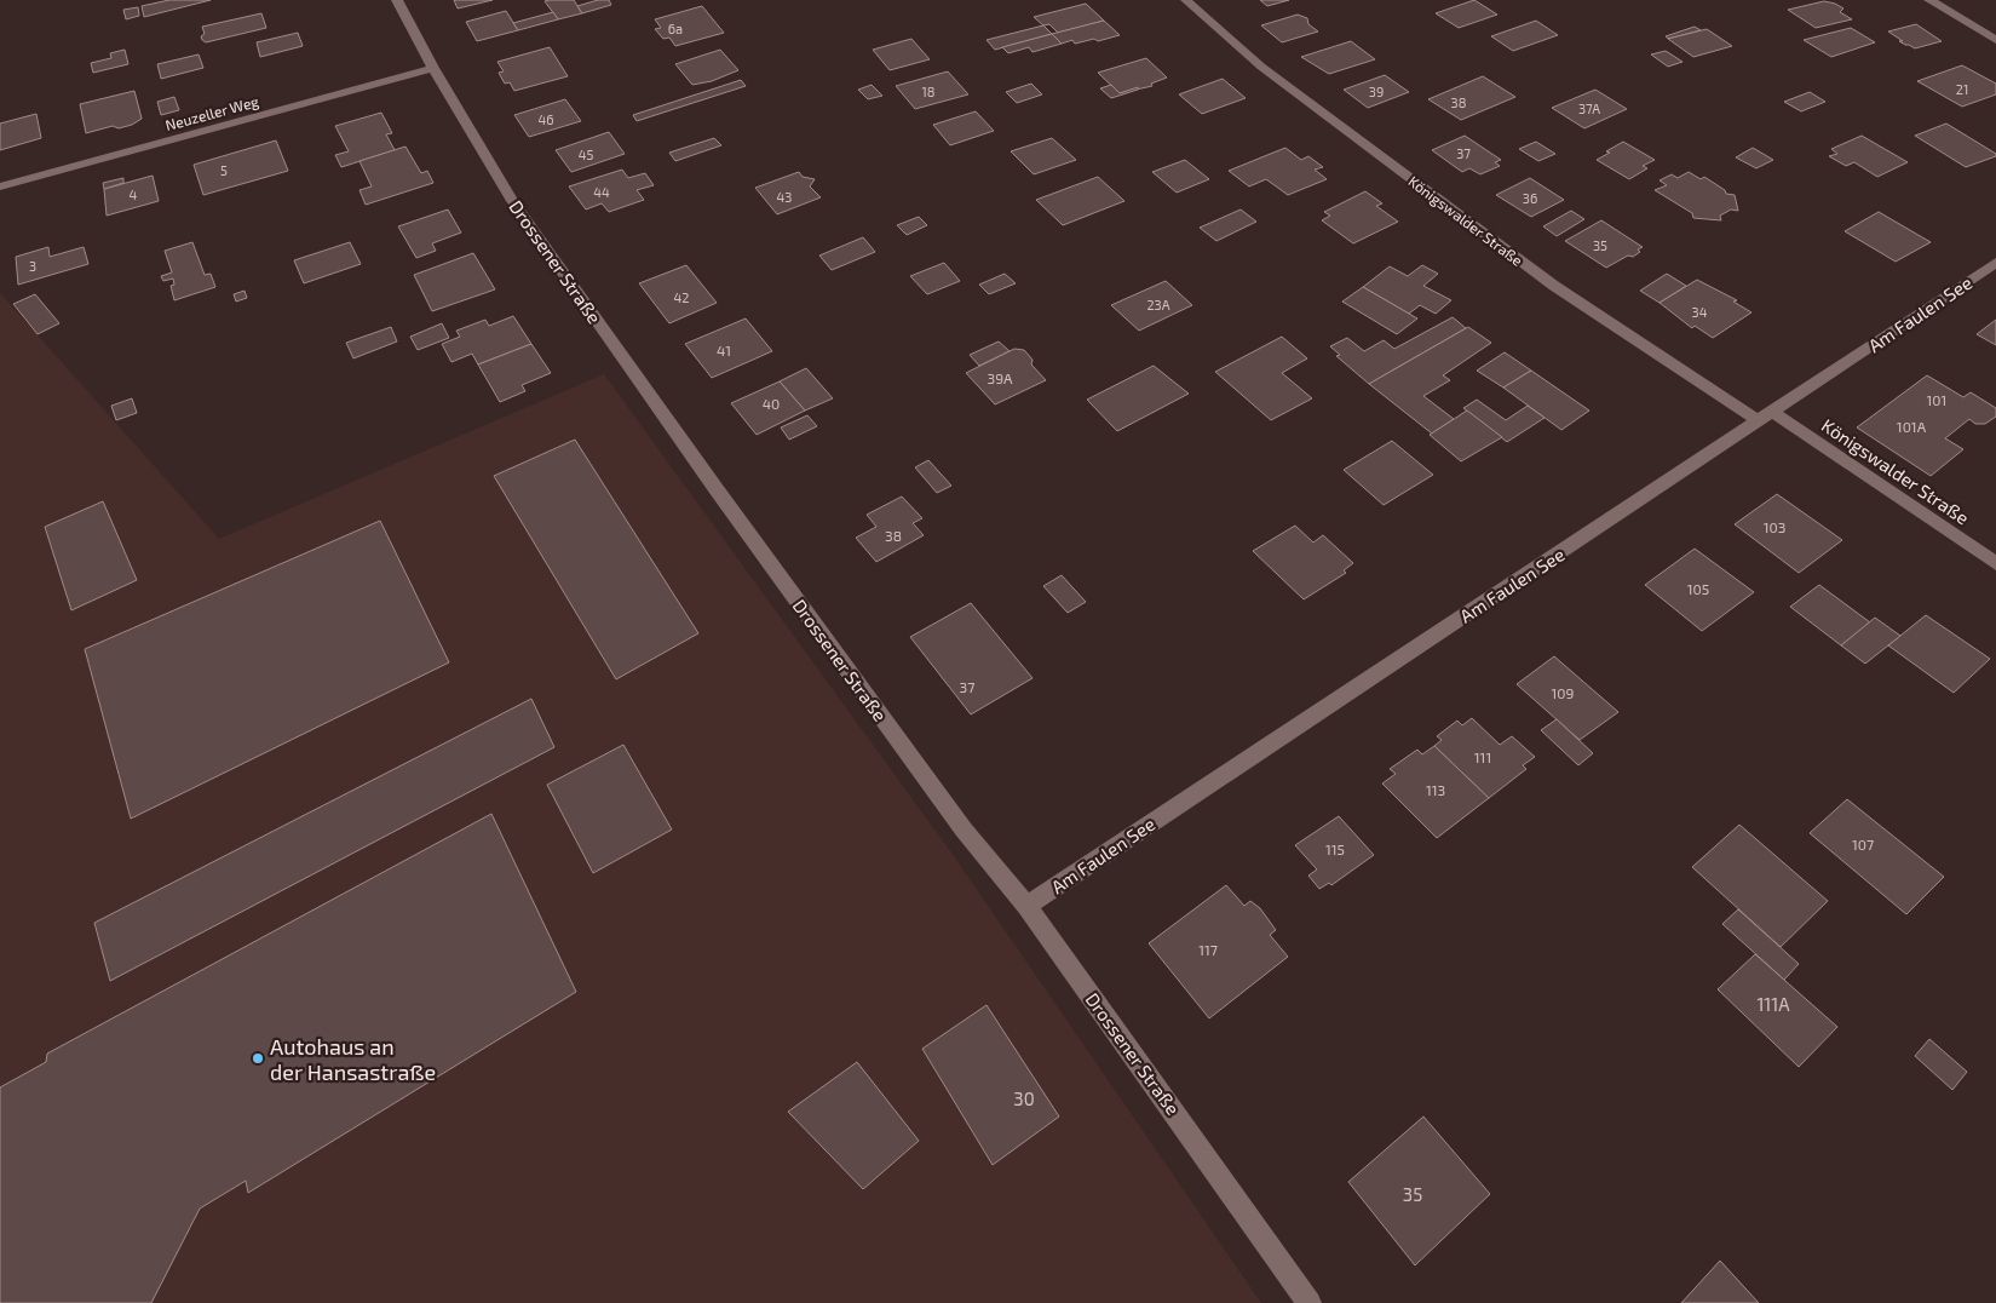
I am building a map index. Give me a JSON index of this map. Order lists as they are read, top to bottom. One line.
{"streets":{"street":["Neuzeller Weg","Königswalder Straße","Drossener Straße","Am Faulen See"]},"crossings":[["Neuzeller Weg","Drossener Straße"],["Königswalder Straße","Am Faulen See"],["Drossener Straße","Am Faulen See"]],"places":["Autohaus an der Hansastraße"],"house_numbers":["6a","21","18","39","38","37A","46","37","45","5","44","4","43","36","35","3","42","23A","34","41","39A","101","40","101A","103","38","105","37","109","111","113","107","115","117","111A","30","35"]}
